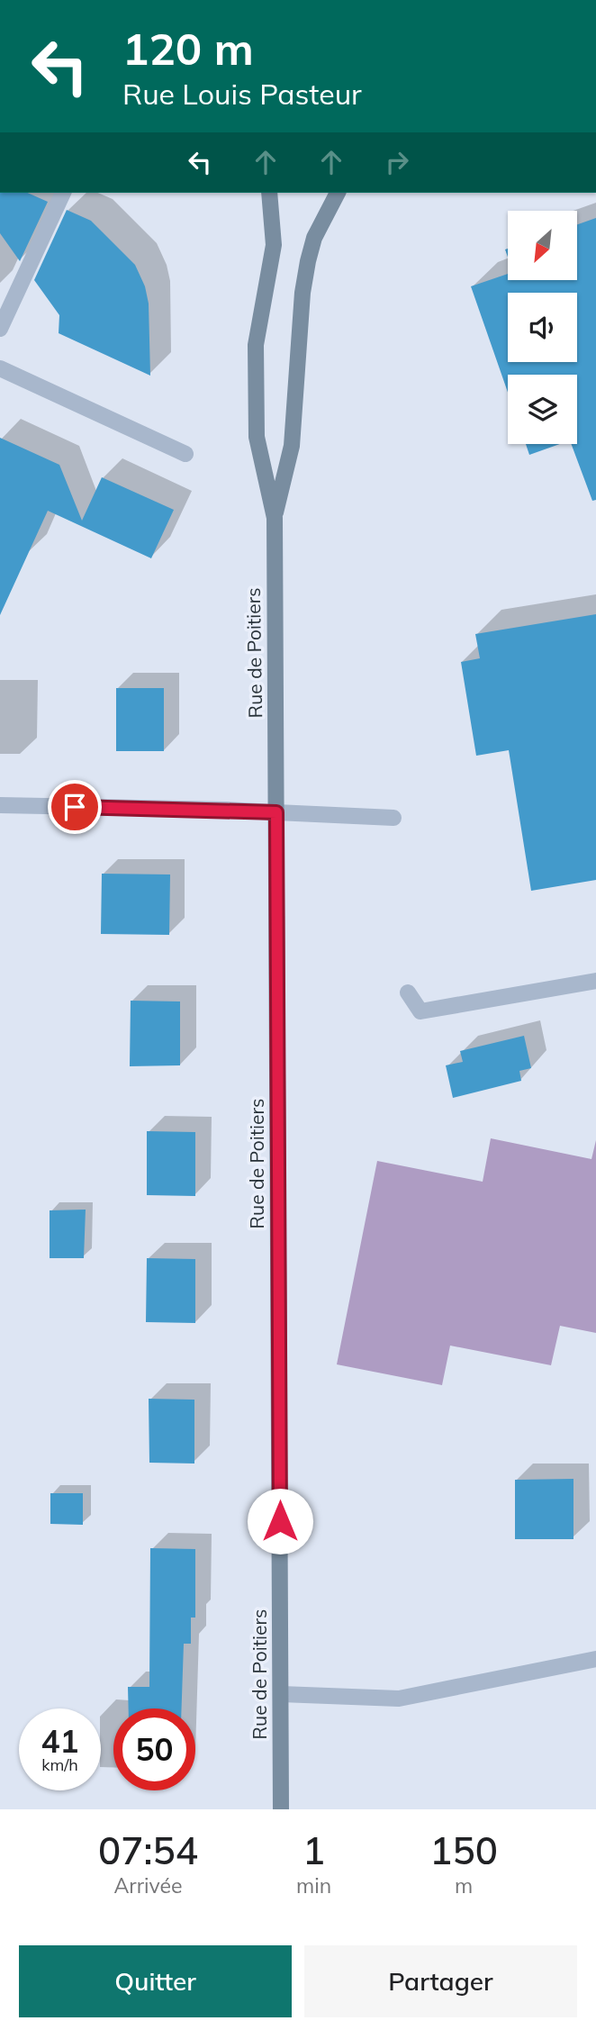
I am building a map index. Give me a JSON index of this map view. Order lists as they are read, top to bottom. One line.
{"streets":{"main road":["Rue de Poitiers"]},"north":"bottom left","page":{"turn":["120 m","Rue Louis Pasteur"],"speed":"41 km/h","limit":"50","eta":["07:54","Arrivée","1","min","150","m"],"buttons":["Quitter","Partager"]}}
